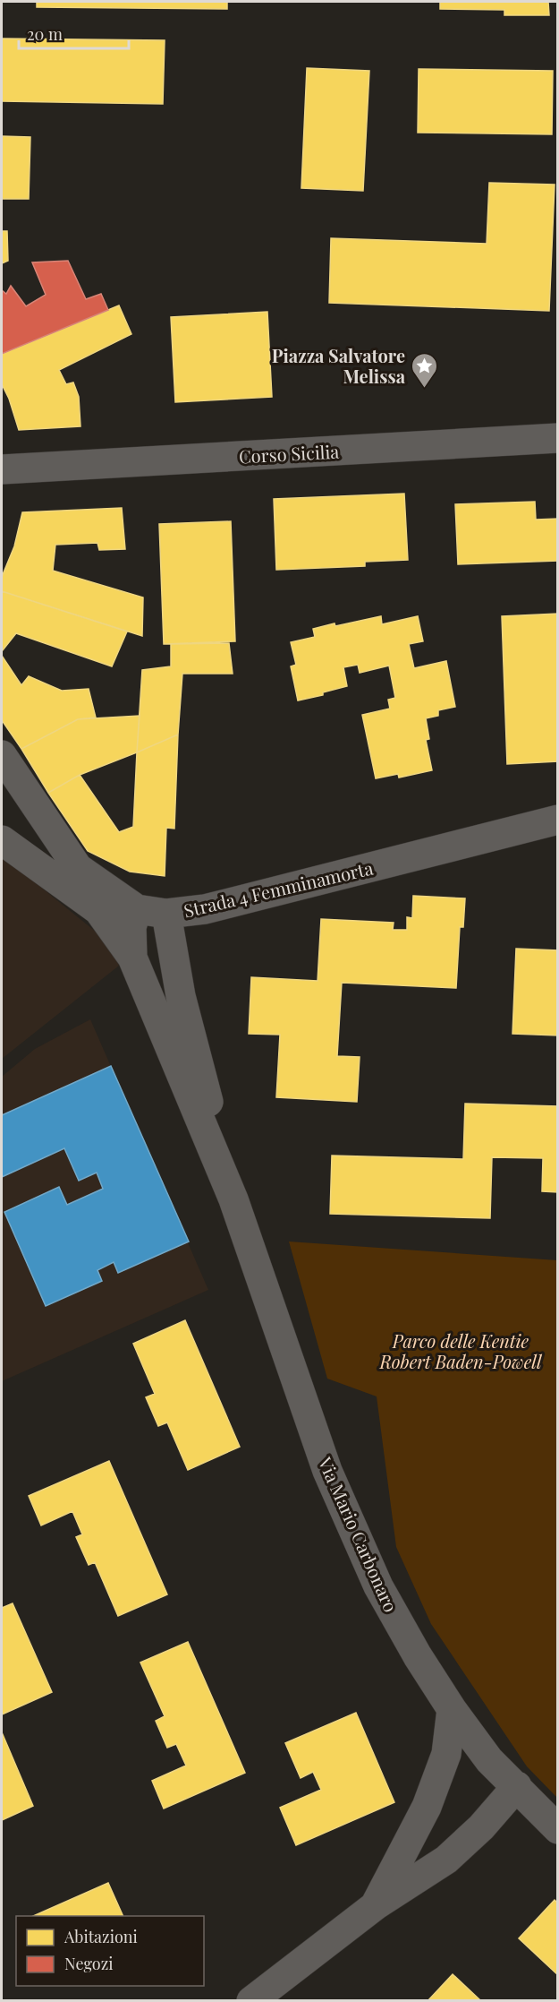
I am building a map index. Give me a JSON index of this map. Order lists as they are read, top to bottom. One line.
{"streets":{"street":["Corso Sicilia","Strada 4 Femminamorta","Via Mario Carbonaro"]},"parks":["Parco delle Kentie Robert Baden-Powell"],"places":{"place":["Piazza Salvatore Melissa"]},"legend":["Abitazioni","Negozi"],"scale_bar":"20 m"}
